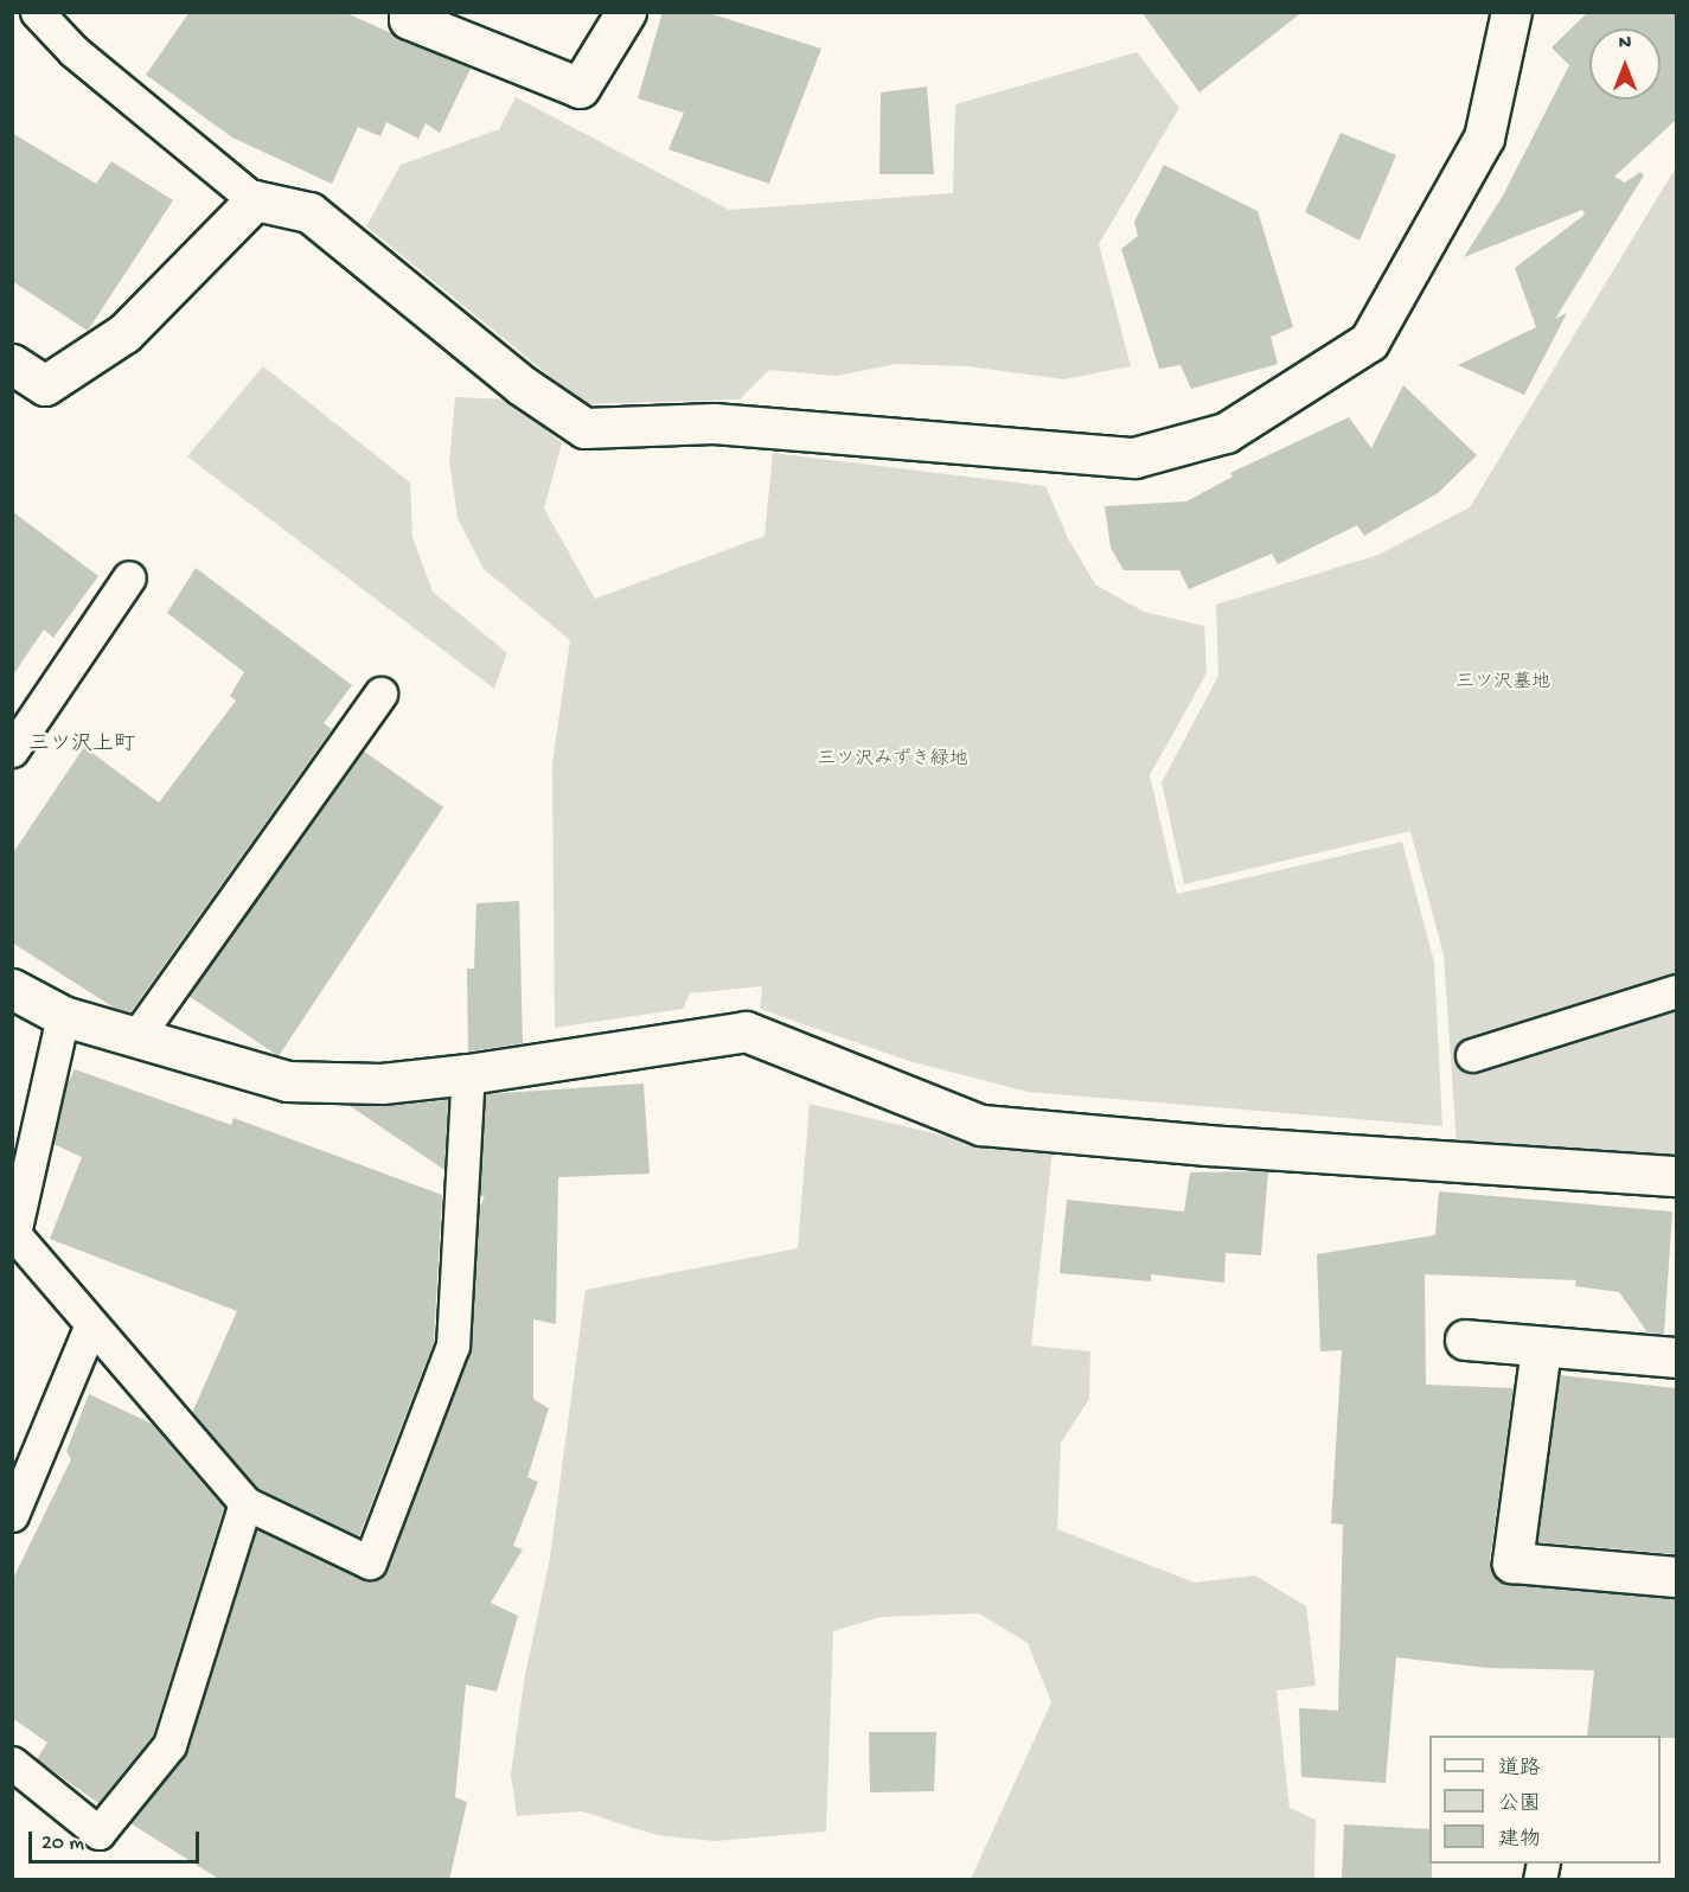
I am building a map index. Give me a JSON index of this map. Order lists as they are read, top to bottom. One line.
{"districts":["三ツ沢上町"],"parks":["三ツ沢墓地","三ツ沢みずき緑地"],"legend":["道路","公園","建物"],"scale_bar":"20 m","north":"top"}
